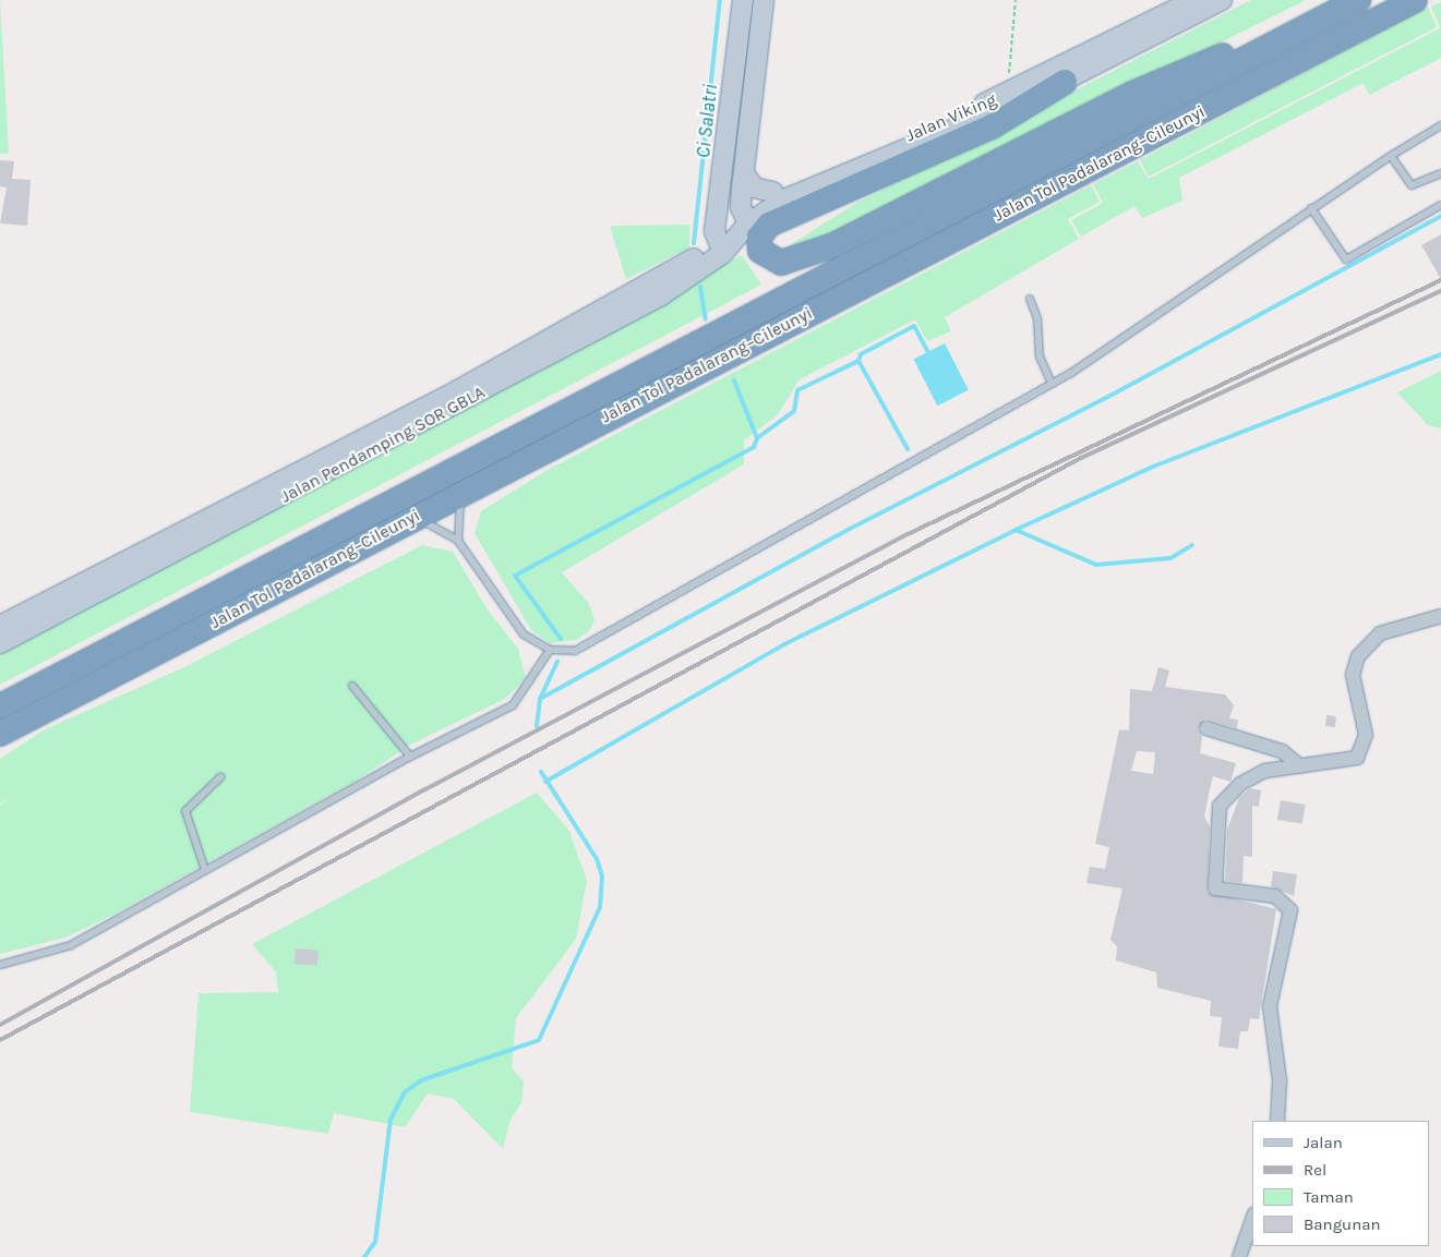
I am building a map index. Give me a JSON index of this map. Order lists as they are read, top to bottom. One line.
{"streets":{"highway":["Jalan Tol Padalarang–Cileunyi"],"street":["Jalan Viking","Jalan Pendamping SOR GBLA"]},"crossings":[["Jalan Viking","Jalan Pendamping SOR GBLA"]],"water":["Ci Salatri"],"legend":["Jalan","Rel","Taman","Bangunan"]}
